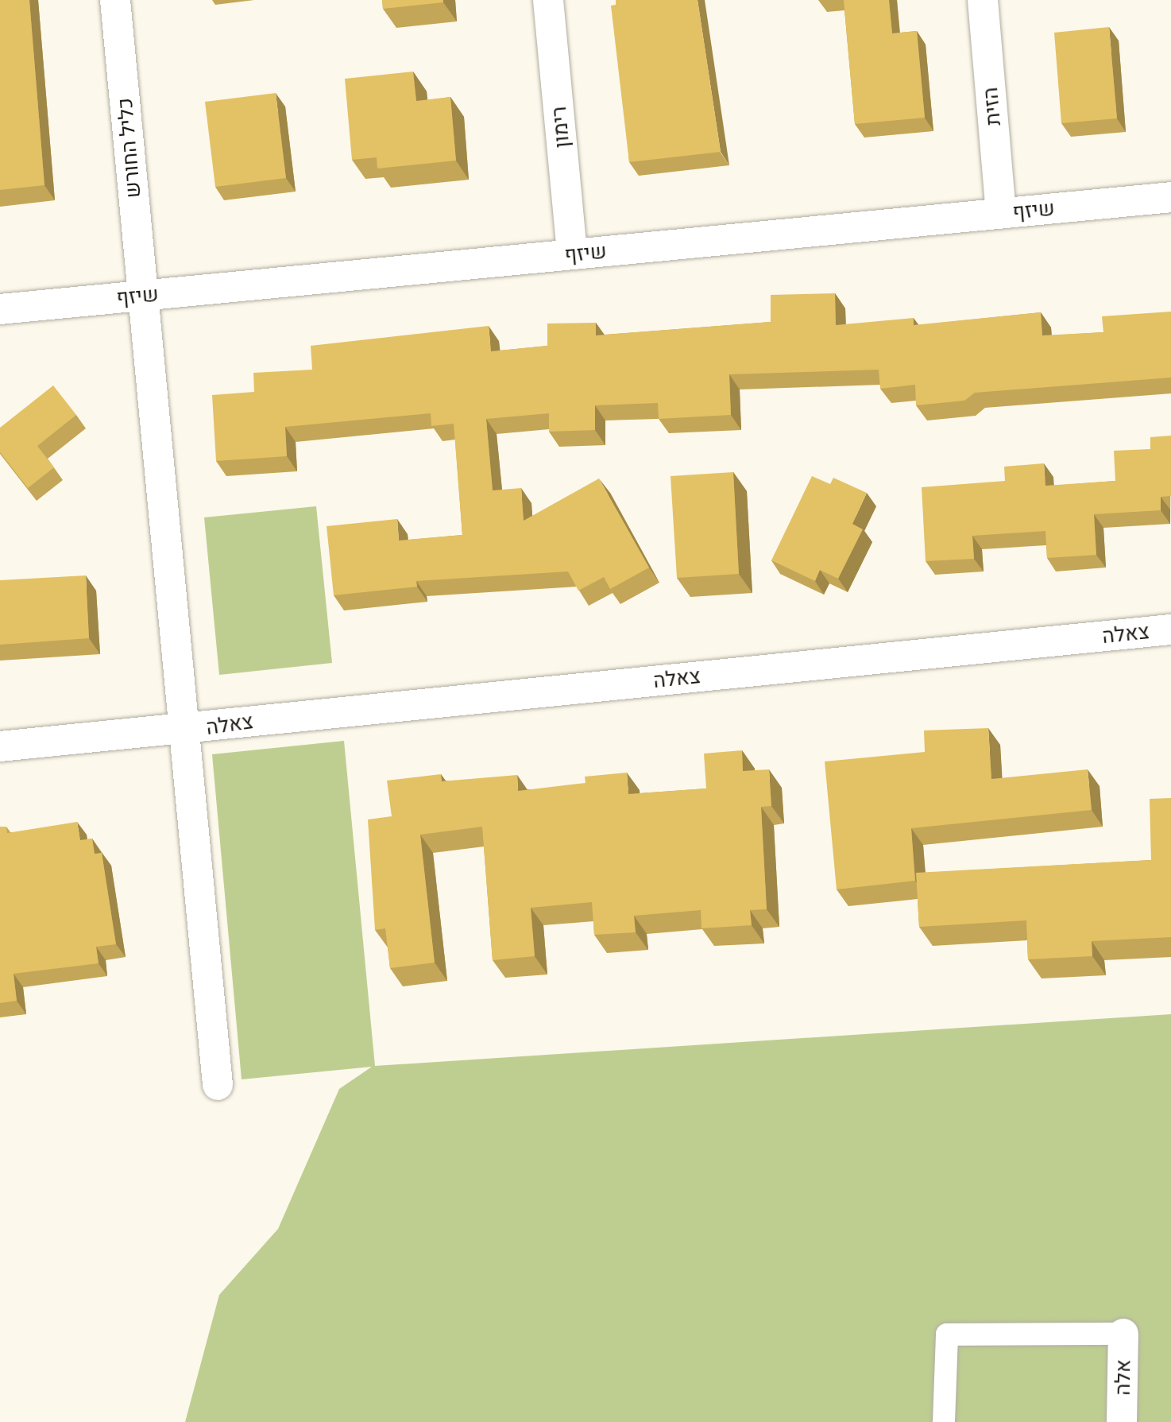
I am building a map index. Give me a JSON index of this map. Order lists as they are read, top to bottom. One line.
{"streets":{"street":["הזית","רימון","כליל החורש","שיזף","צאלה","אלה"]},"crossings":[["הזית","שיזף"],["רימון","שיזף"],["כליל החורש","שיזף"],["כליל החורש","צאלה"],["שיזף","צאלה"]]}
